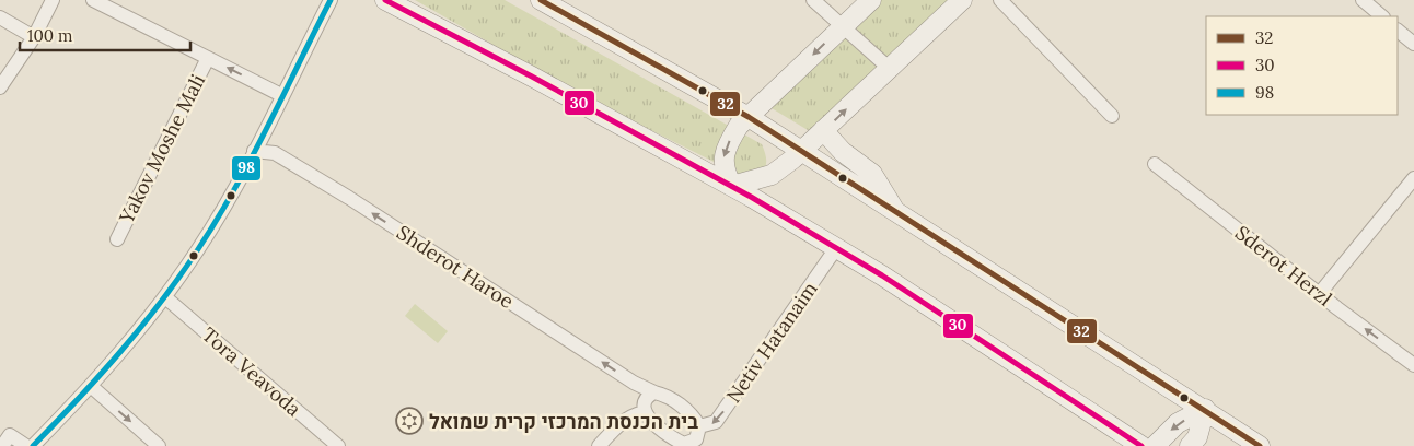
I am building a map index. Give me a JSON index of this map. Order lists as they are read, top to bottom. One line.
{"streets":{"street":["Yakov Moshe Mali","Sderot Herzl","Shderot Haroe","Netiv Hatanaim","Tora Veavoda"]},"crossings":[["Shderot Haroe","Netiv Hatanaim"]],"one_way":["Sderot Herzl","Shderot Haroe","Netiv Hatanaim"],"places":{"synagogue":["בית הכנסת המרכזי קרית שמואל"]},"lines":["transit line 32","transit line 30","transit line 98"],"legend":["32","30","98"],"scale_bar":"100 m"}
